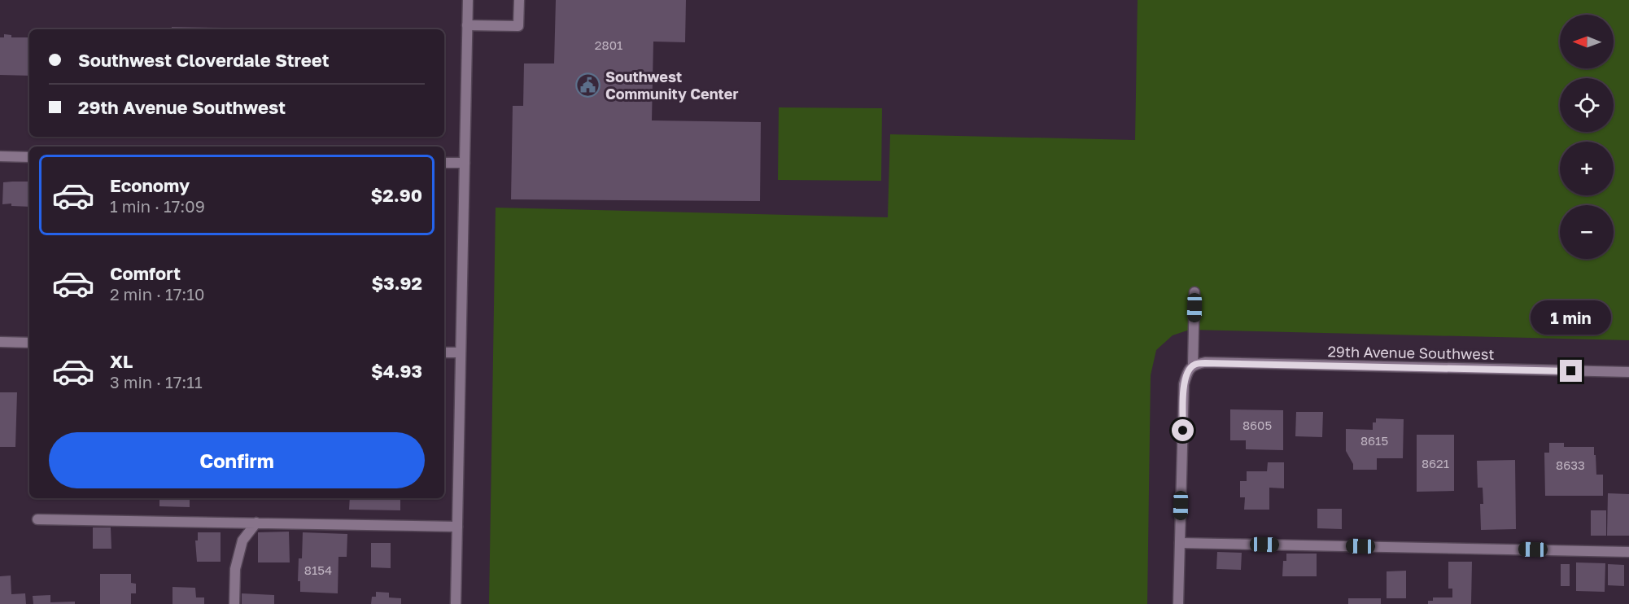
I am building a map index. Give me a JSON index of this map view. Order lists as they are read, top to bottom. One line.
{"streets":{"street":["29th Avenue Southwest"]},"places":{"public building":["Southwest Community Center"]},"house_numbers":["2801","8605","8615","8621","8633","8154"],"north":"left","page":{"map_buttons":["+","−"],"banner":["Southwest Cloverdale Street","29th Avenue Southwest"],"list":[{"name":"Economy","note":"1 min · 17:09","value":"$2.90"},{"name":"Comfort","note":"2 min · 17:10","value":"$3.92"},{"name":"XL","note":"3 min · 17:11","value":"$4.93"}],"bubble":"1 min","buttons":"Confirm"}}
